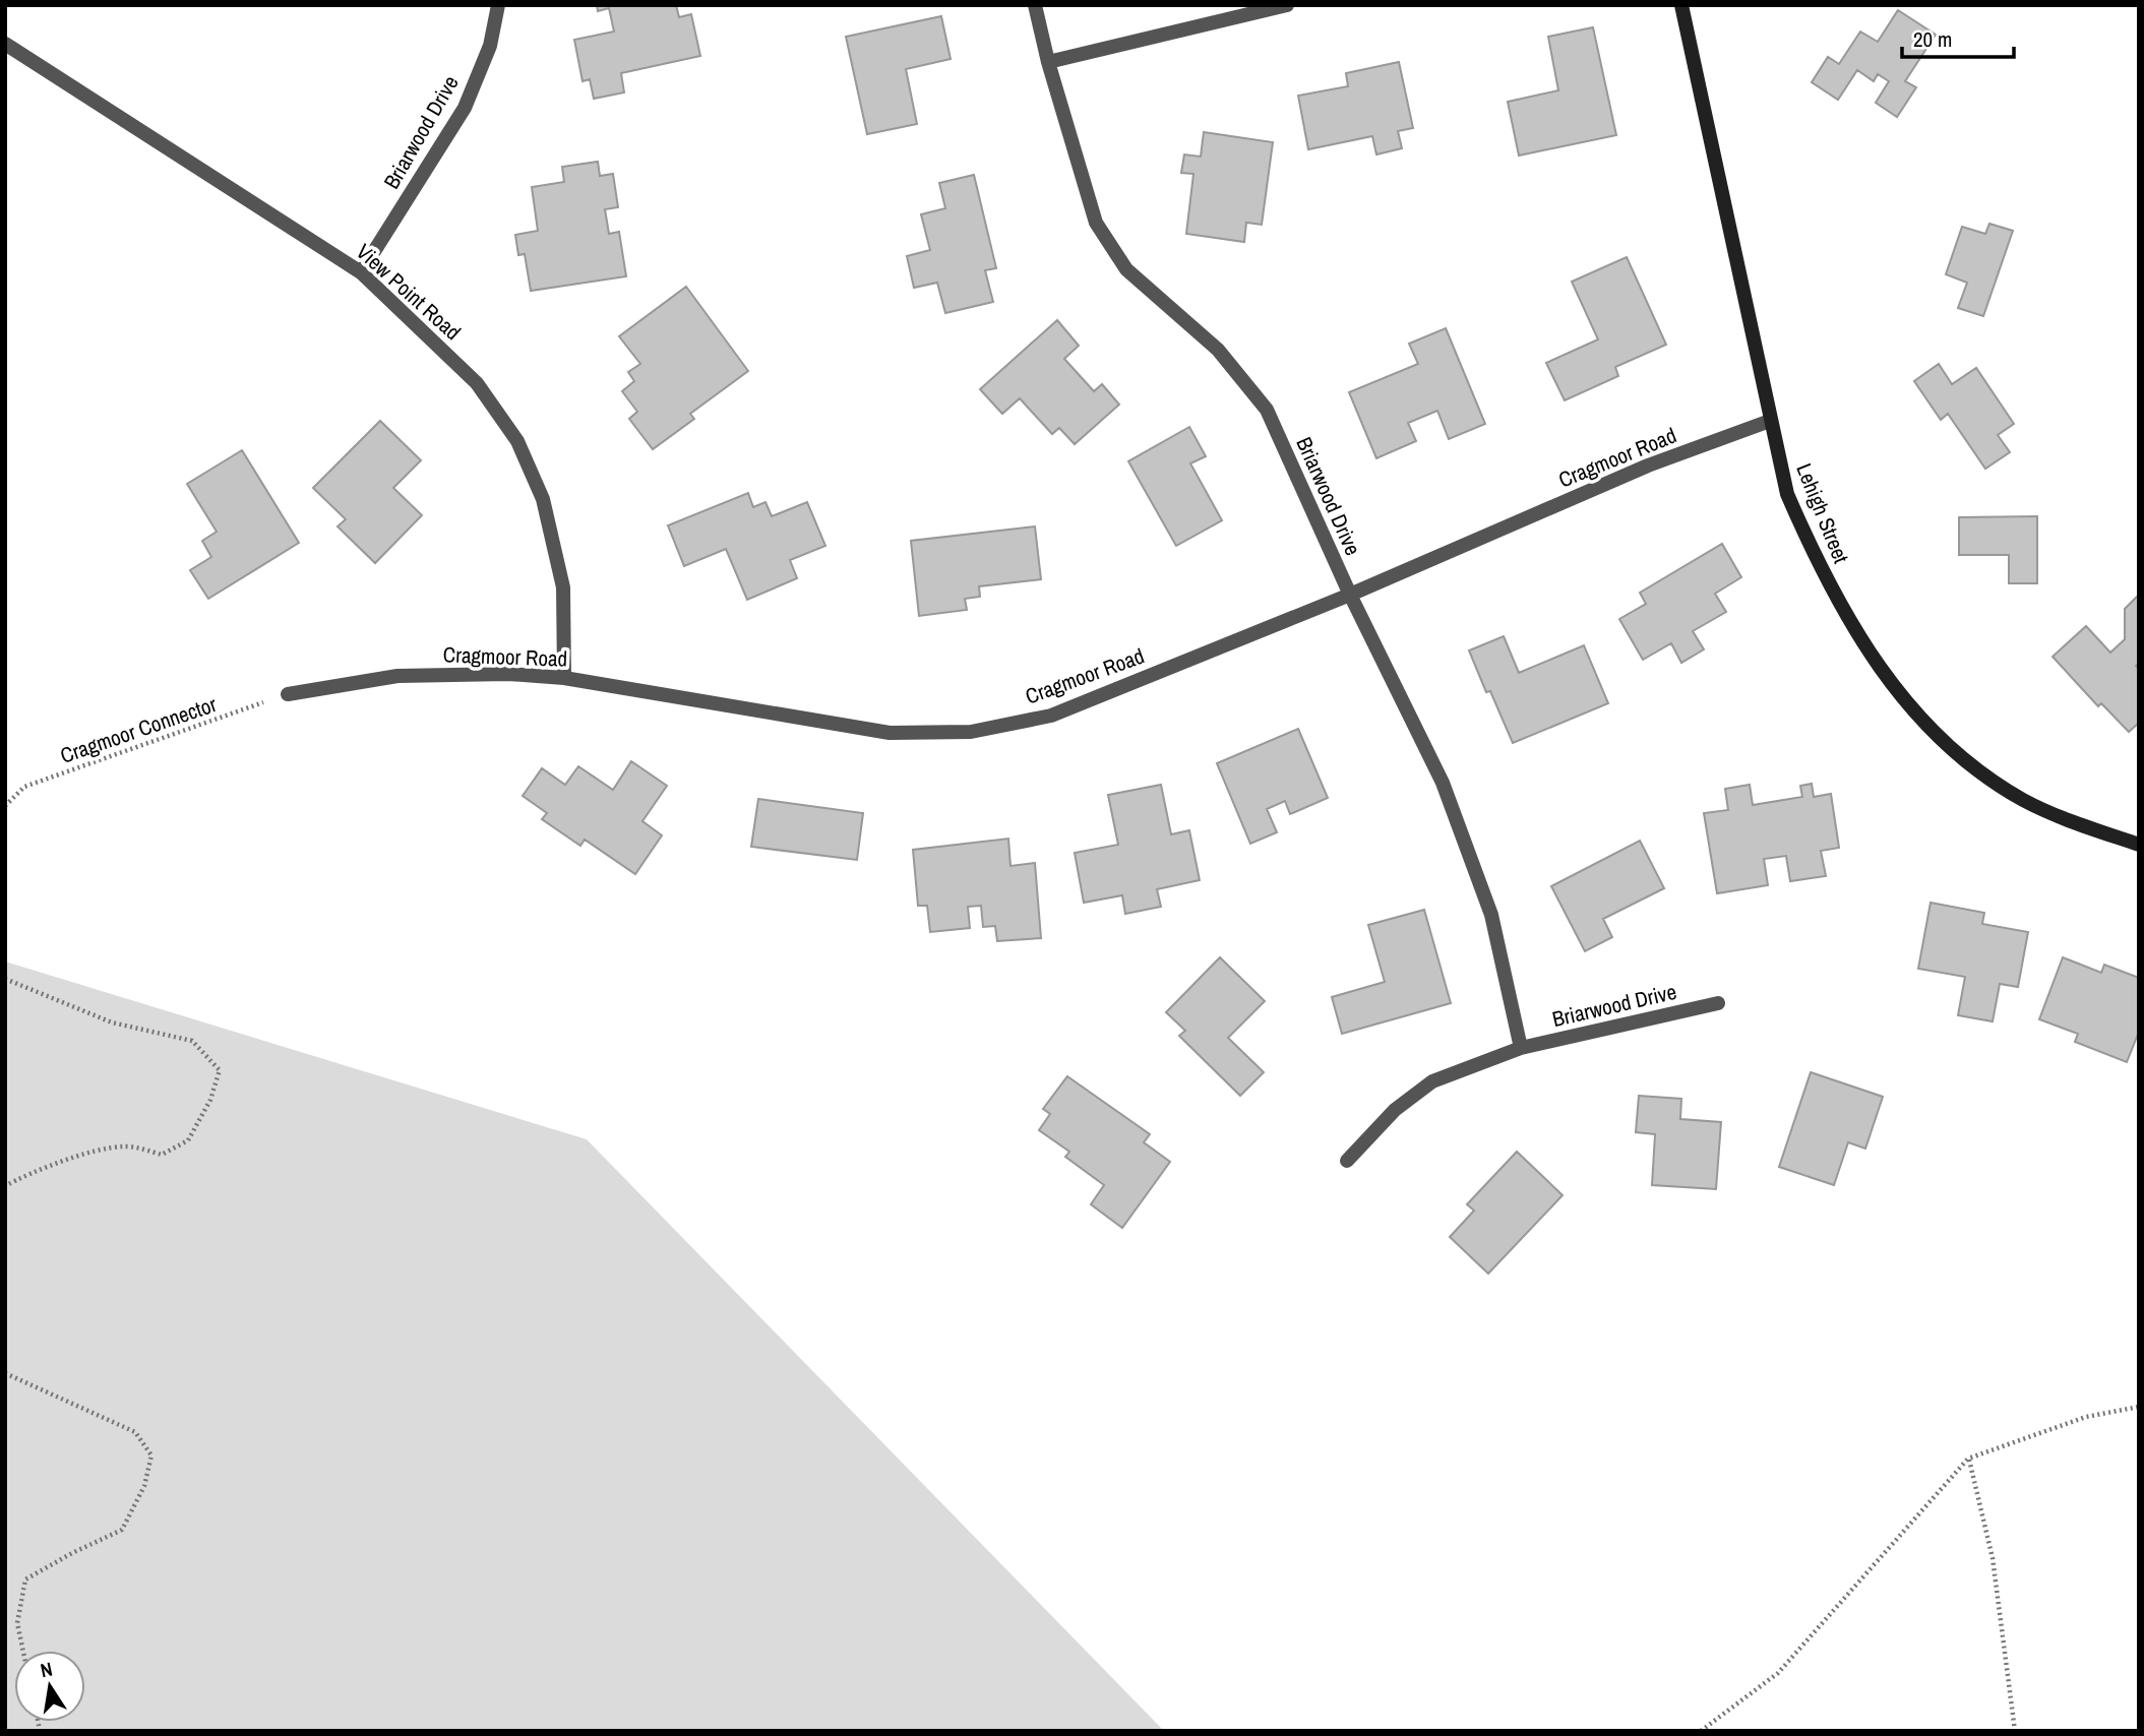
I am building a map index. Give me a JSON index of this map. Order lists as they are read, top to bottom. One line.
{"streets":{"street":["Briarwood Drive","View Point Road","Cragmoor Road","Lehigh Street"],"path":["Cragmoor Connector"]},"crossings":[["Briarwood Drive","View Point Road"],["Briarwood Drive","Cragmoor Road"],["View Point Road","Cragmoor Road"],["Cragmoor Road","Lehigh Street"],["Cragmoor Road","Cragmoor Connector"]],"scale_bar":"20 m","north":"top"}
